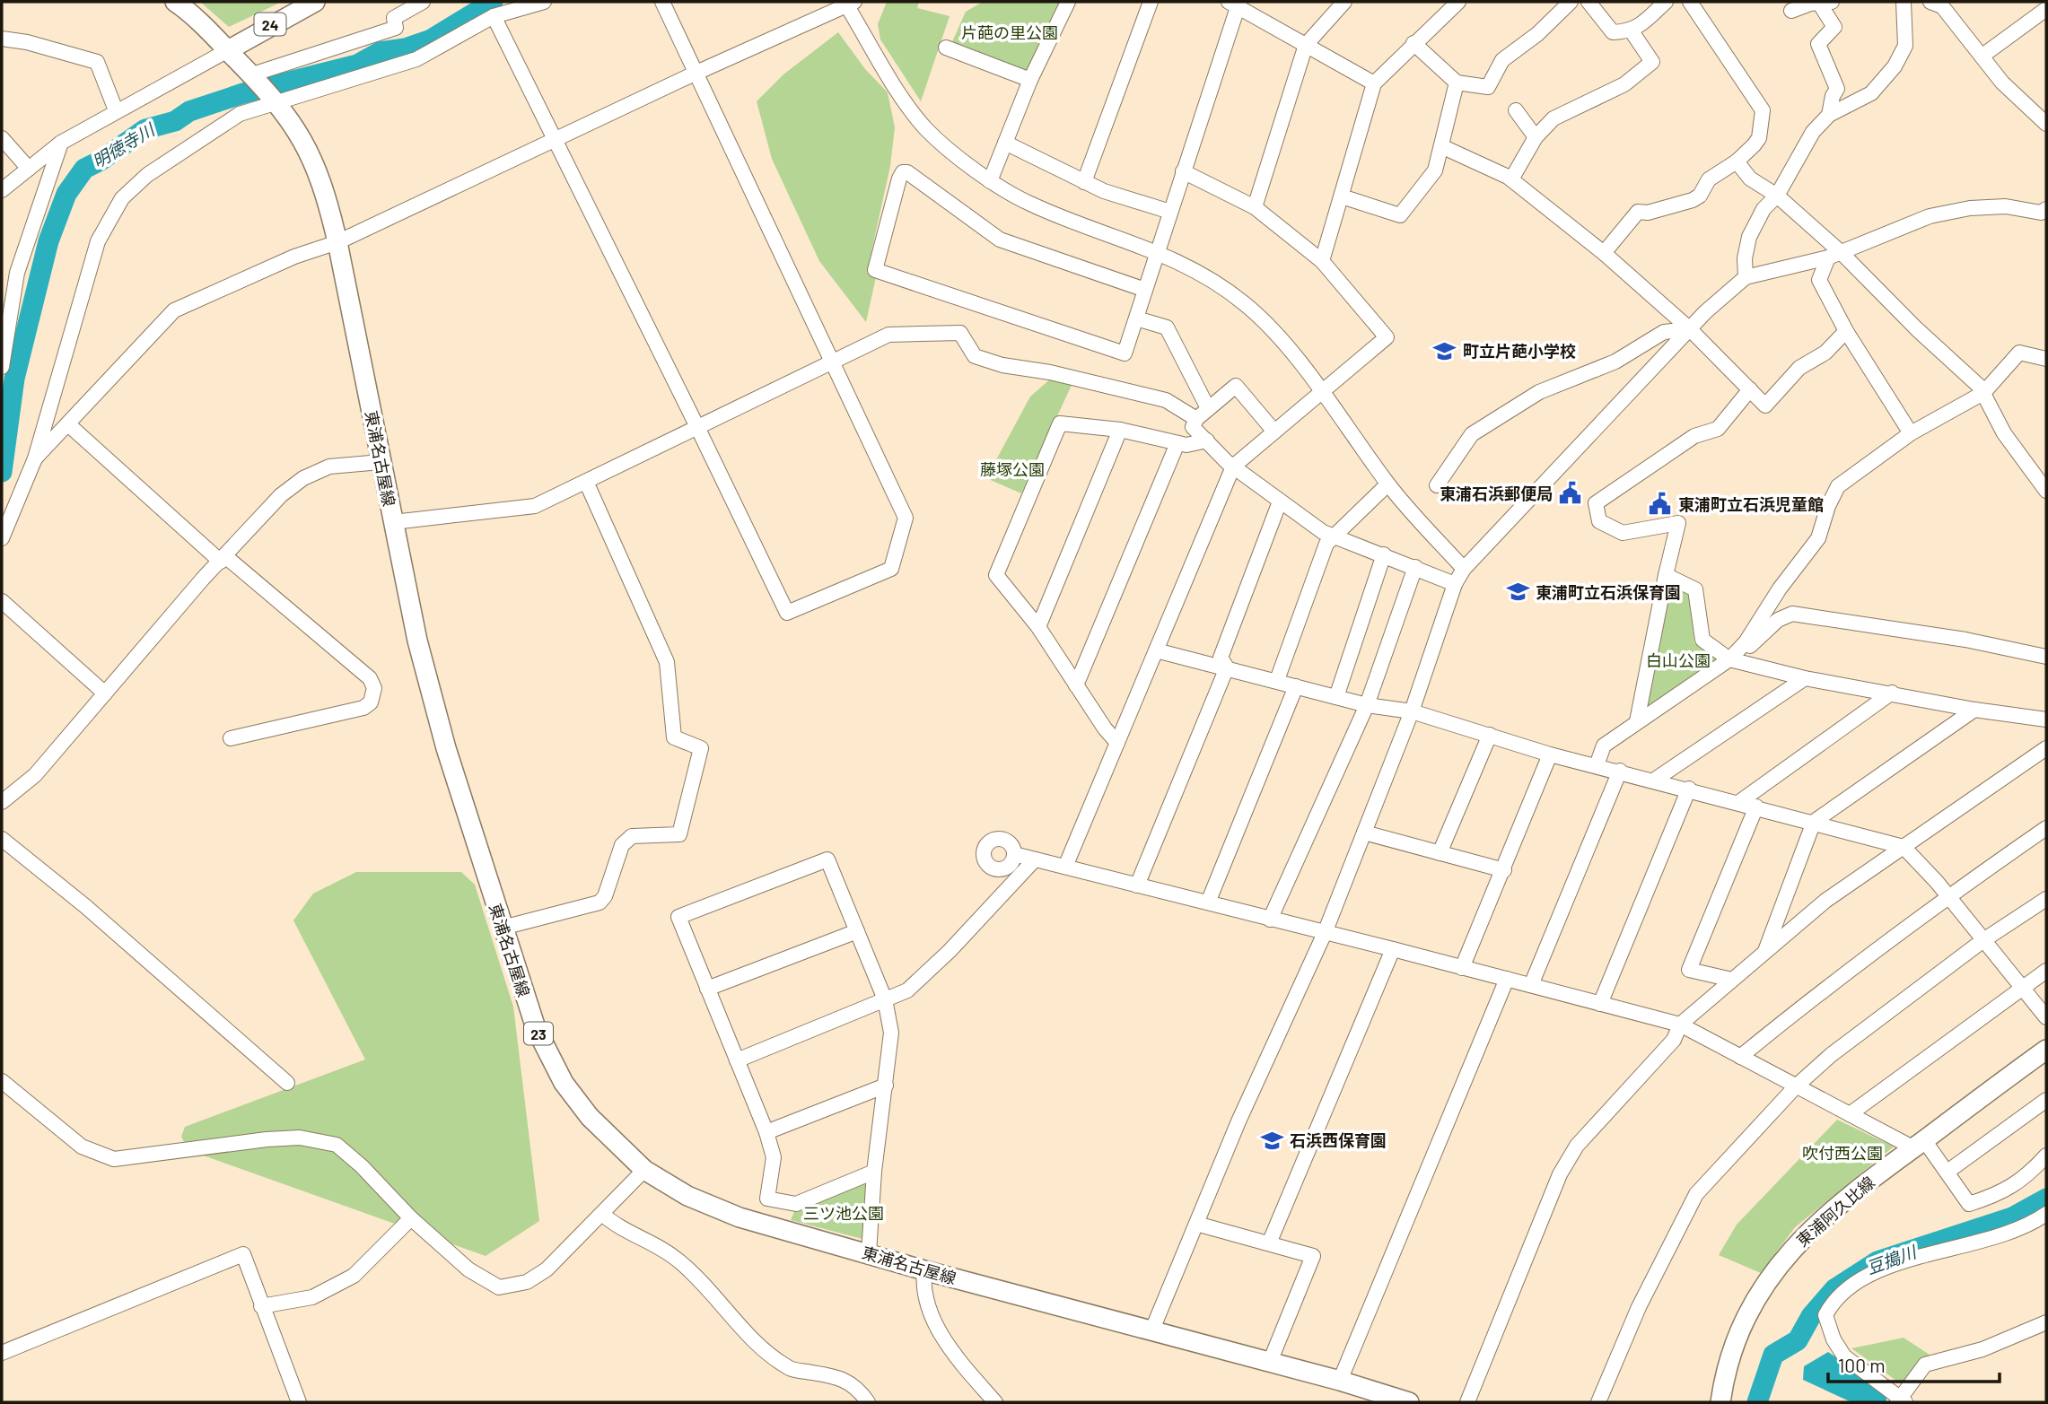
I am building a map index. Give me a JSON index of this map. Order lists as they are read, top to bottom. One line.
{"streets":{"main road":["24","東浦名古屋線","23","東浦阿久比線"]},"crossings":[["24","東浦名古屋線"]],"water":["明徳寺川","豆搗川"],"parks":["片葩の里公園","藤塚公園","白山公園","吹付西公園","三ツ池公園"],"places":{"school or university":["町立片葩小学校","東浦町立石浜保育園","石浜西保育園"],"public building":["東浦石浜郵便局","東浦町立石浜児童館"]},"scale_bar":"100 m"}
